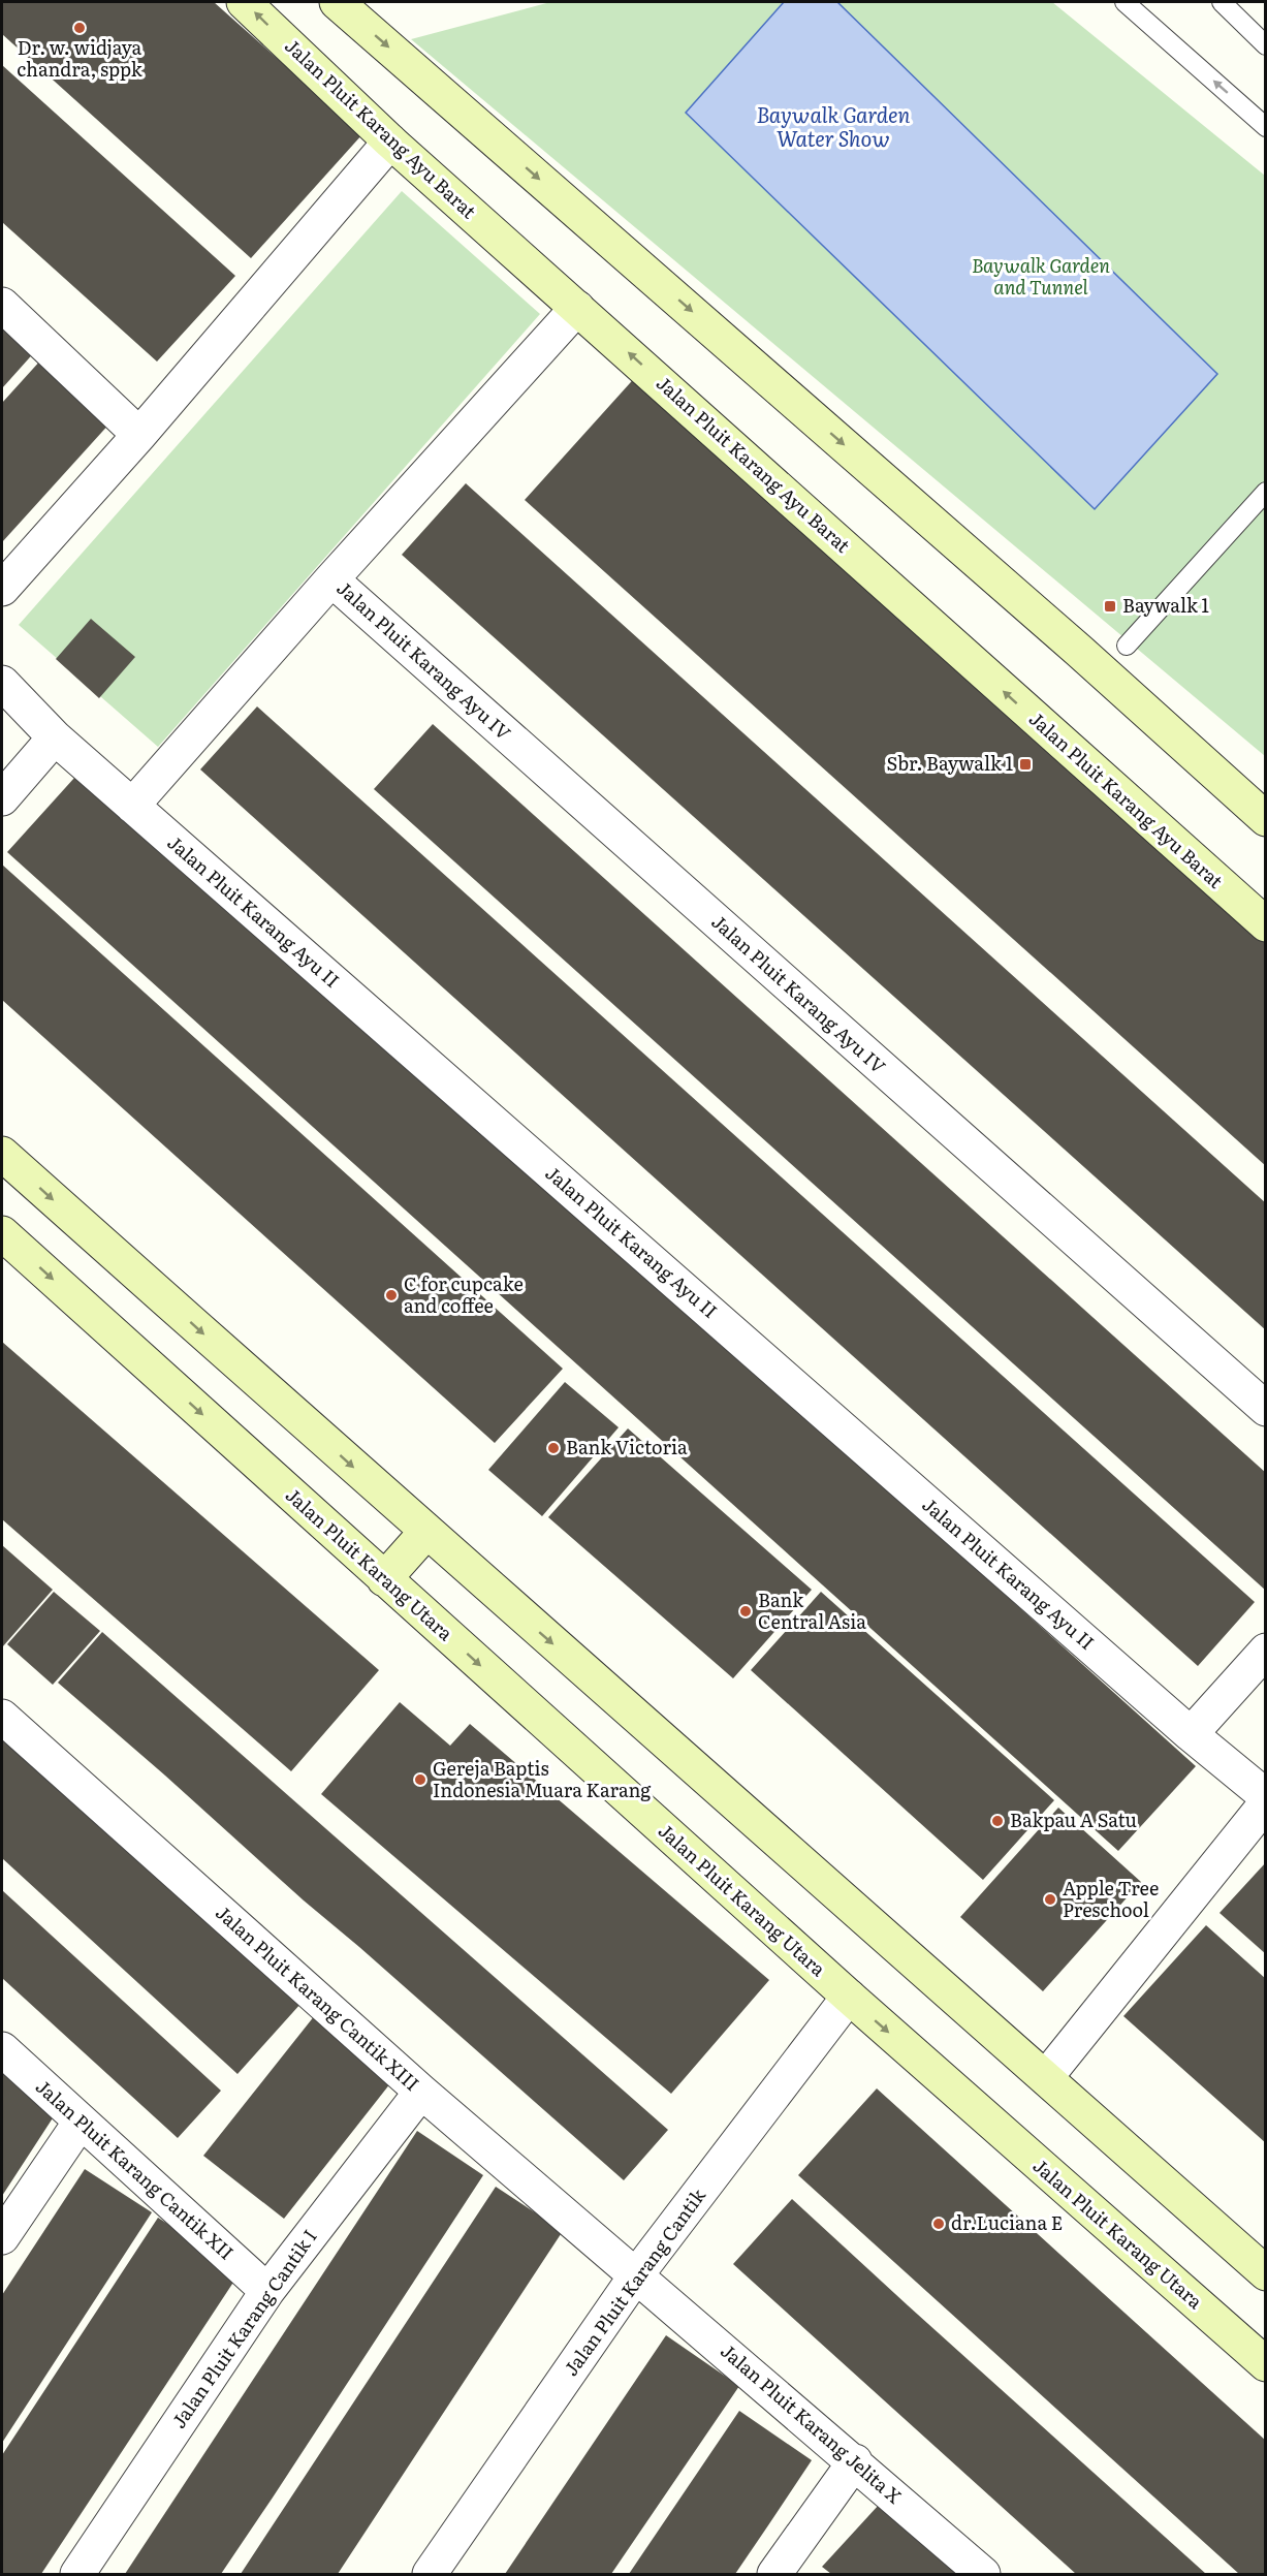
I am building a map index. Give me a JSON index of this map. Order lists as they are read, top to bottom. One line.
{"streets":{"street":["Jalan Pluit Karang Ayu Barat","Jalan Pluit Karang Ayu IV","Jalan Pluit Karang Ayu II","Jalan Pluit Karang Utara","Jalan Pluit Karang Cantik XIII","Jalan Pluit Karang Cantik XII","Jalan Pluit Karang Cantik","Jalan Pluit Karang Cantik I","Jalan Pluit Karang Jelita X"]},"crossings":[["Jalan Pluit Karang Utara","Jalan Pluit Karang Cantik"],["Jalan Pluit Karang Cantik XIII","Jalan Pluit Karang Cantik"],["Jalan Pluit Karang Cantik XIII","Jalan Pluit Karang Cantik I"],["Jalan Pluit Karang Cantik XIII","Jalan Pluit Karang Jelita X"],["Jalan Pluit Karang Cantik XII","Jalan Pluit Karang Cantik I"],["Jalan Pluit Karang Cantik","Jalan Pluit Karang Jelita X"]],"water":["Baywalk Garden Water Show"],"parks":["Baywalk Garden and Tunnel"],"places":{"other":["Dr. w. widjaya chandra, sppk","C for cupcake and coffee","Bank Victoria","Bank Central Asia","Gereja Baptis Indonesia Muara Karang","Bakpau A Satu","Apple Tree Preschool","dr.Luciana E"],"transit":["Baywalk 1","Sbr. Baywalk 1"]}}
